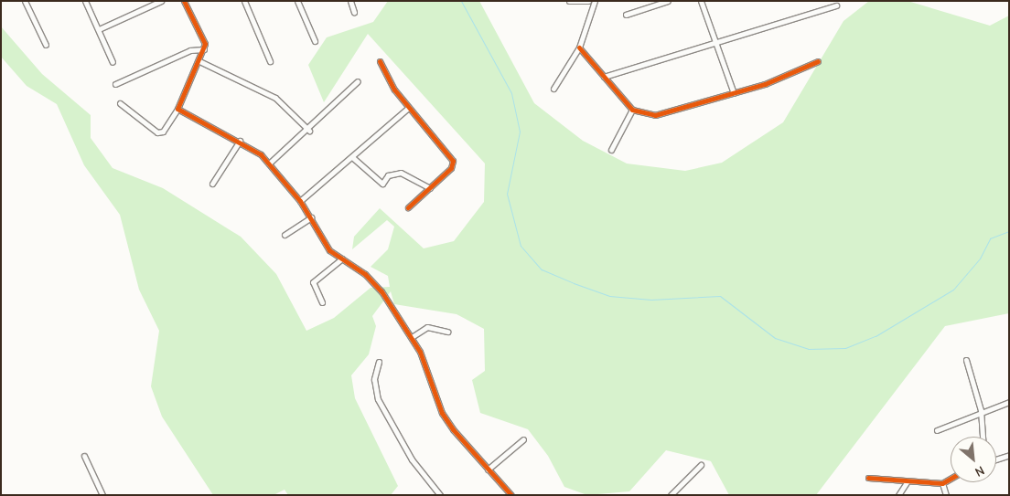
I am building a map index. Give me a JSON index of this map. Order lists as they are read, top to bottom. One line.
{"north":"bottom right"}
